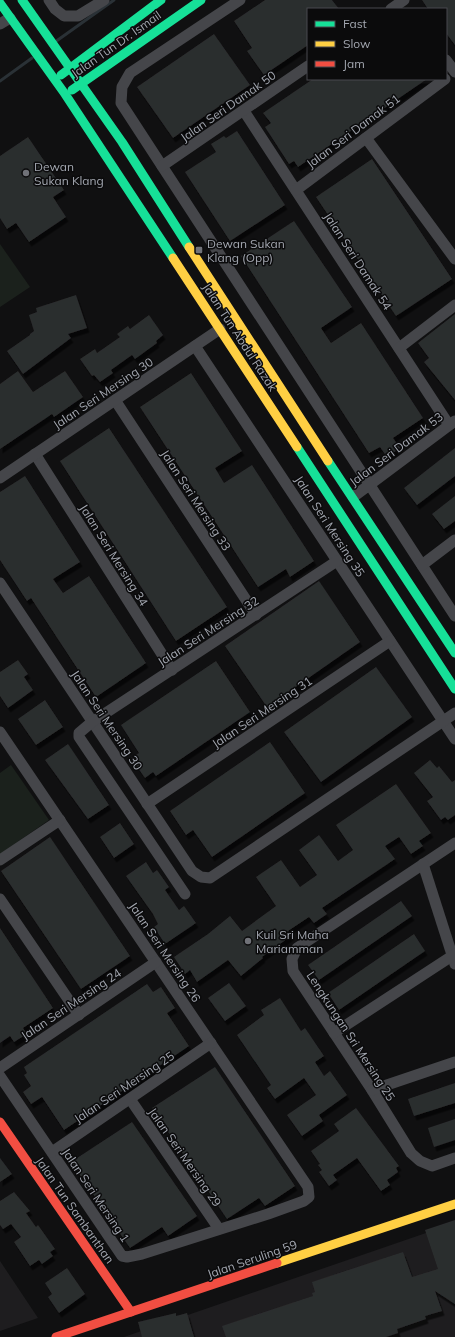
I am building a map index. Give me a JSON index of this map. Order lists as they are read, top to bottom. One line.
{"streets":{"main road":["Jalan Tun Dr. Ismail","Jalan Tun Abdul Razak","Jalan Tun Sambanthan","Jalan Seruling 59"],"street":["Jalan Seri Damak 50","Jalan Seri Damak 51","Jalan Seri Damak 54","Jalan Seri Mersing 30","Jalan Seri Damak 53","Jalan Seri Mersing 33","Jalan Seri Mersing 35","Jalan Seri Mersing 34","Jalan Seri Mersing 32","Jalan Seri Mersing 31","Jalan Seri Mersing 26","Jalan Seri Mersing 24","Lengkungan Sri Mersing 25","Jalan Seri Mersing 25","Jalan Seri Mersing 29","Jalan Seri Mersing 1"]},"crossings":[["Jalan Tun Dr. Ismail","Jalan Tun Abdul Razak"],["Jalan Seri Damak 50","Jalan Seri Damak 54"],["Jalan Seri Damak 51","Jalan Seri Damak 54"],["Jalan Seri Damak 54","Jalan Seri Damak 53"],["Jalan Tun Abdul Razak","Jalan Seri Mersing 30"],["Jalan Tun Abdul Razak","Jalan Seri Damak 53"],["Jalan Seri Mersing 30","Jalan Seri Mersing 33"],["Jalan Seri Mersing 30","Jalan Seri Mersing 35"],["Jalan Seri Mersing 30","Jalan Seri Mersing 34"],["Jalan Seri Mersing 30","Jalan Seri Mersing 32"],["Jalan Seri Mersing 30","Jalan Seri Mersing 31"],["Jalan Seri Mersing 33","Jalan Seri Mersing 32"],["Jalan Seri Mersing 35","Jalan Seri Mersing 32"],["Jalan Seri Mersing 35","Jalan Seri Mersing 31"],["Jalan Seri Mersing 34","Jalan Seri Mersing 32"],["Jalan Seri Mersing 26","Jalan Seri Mersing 24"],["Jalan Seri Mersing 26","Jalan Seri Mersing 25"],["Jalan Seri Mersing 26","Jalan Seri Mersing 1"],["Jalan Seri Mersing 25","Jalan Seri Mersing 29"],["Jalan Seri Mersing 25","Jalan Seri Mersing 1"],["Jalan Seri Mersing 29","Jalan Seri Mersing 1"],["Jalan Tun Sambanthan","Jalan Seruling 59"]],"places":{"other":["Dewan Sukan Klang","Kuil Sri Maha Mariamman"],"transit":["Dewan Sukan Klang (Opp)"]},"legend":["Fast","Slow","Jam"]}
